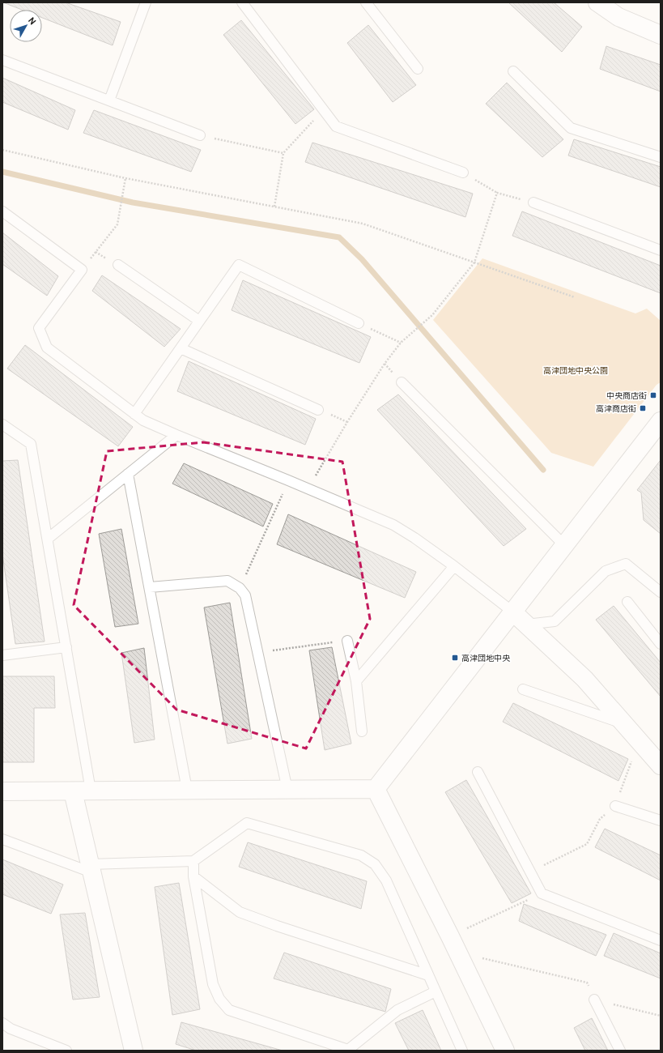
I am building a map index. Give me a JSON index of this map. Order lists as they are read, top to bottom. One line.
{"parks":["高津団地中央公園"],"places":{"transit":["中央商店街","高津商店街","高津団地中央"]},"north":"top right"}
